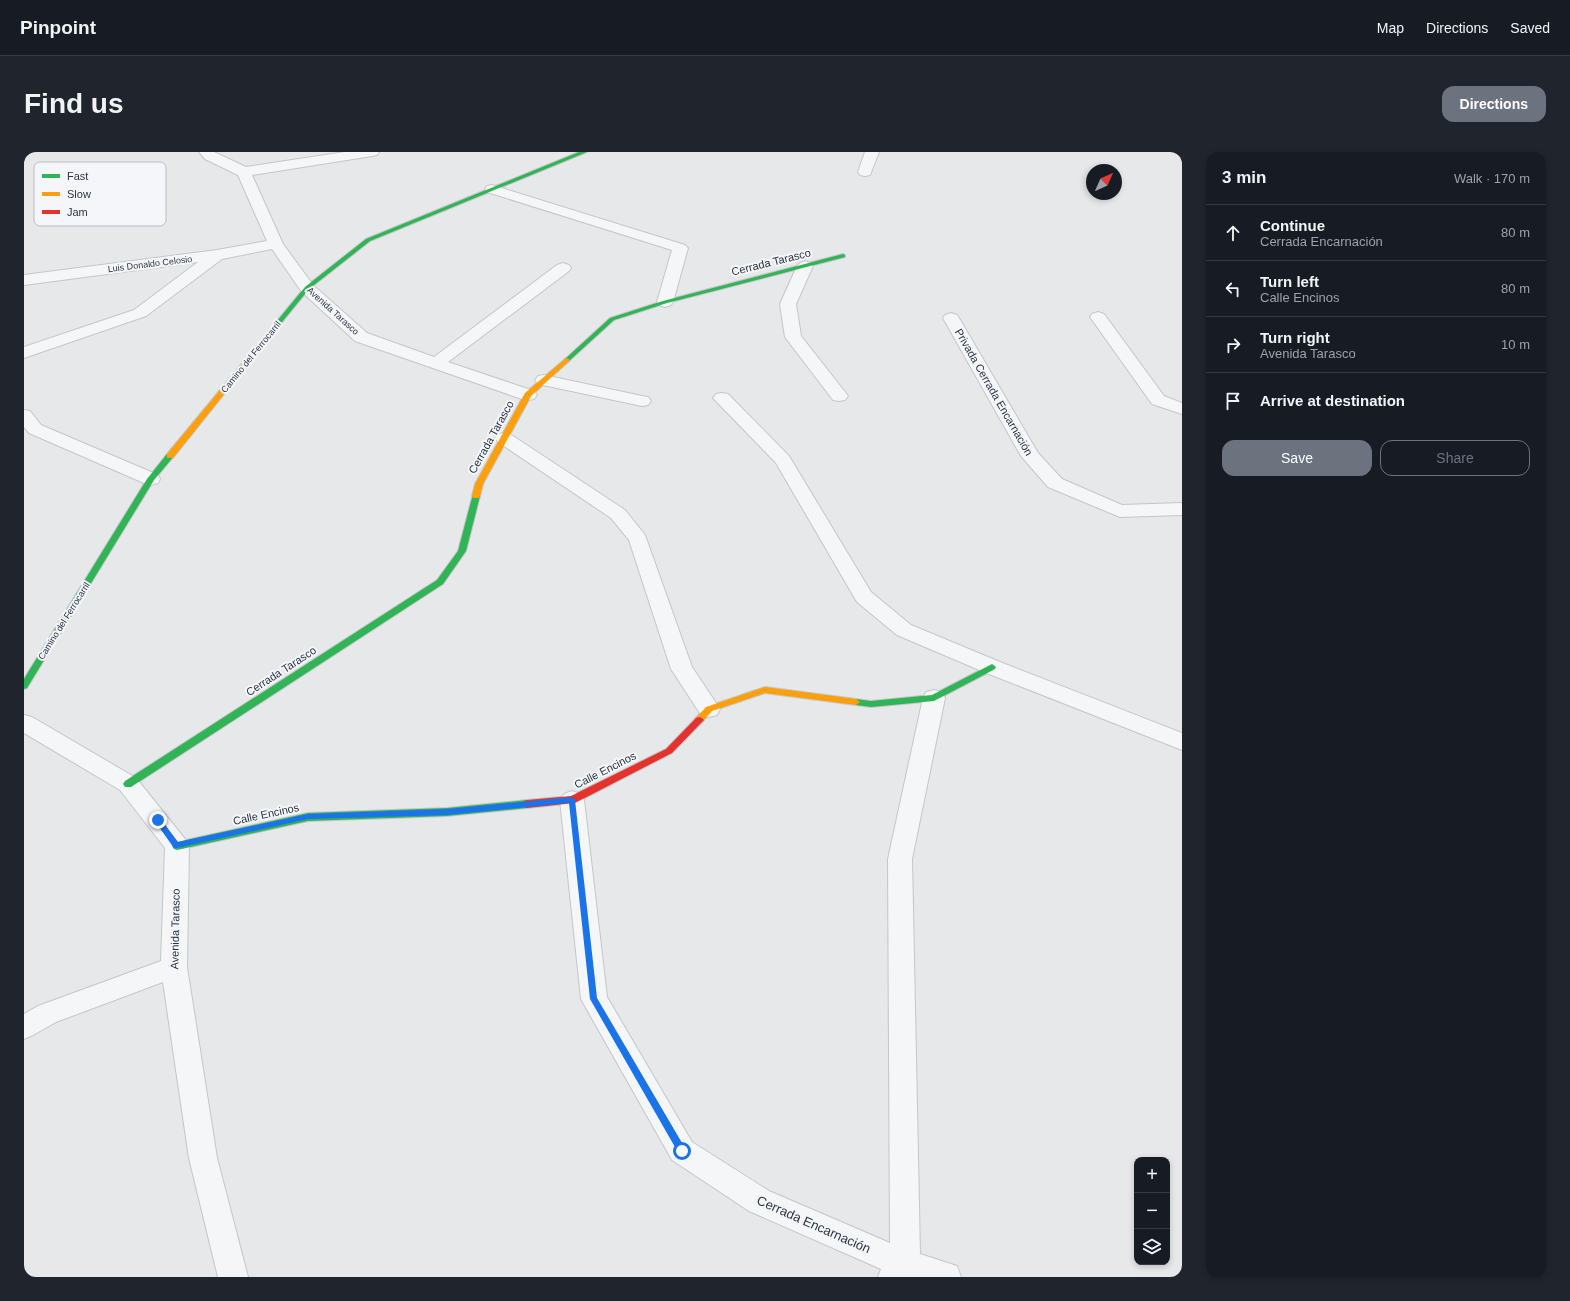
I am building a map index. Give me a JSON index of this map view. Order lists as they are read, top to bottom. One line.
{"streets":{"street":["Cerrada Tarasco","Luis Donaldo Celosio","Avenida Tarasco","Camino del Ferrocarril","Privada Cerrada Encarnación","Calle Encinos","Cerrada Encarnación"]},"crossings":[["Cerrada Tarasco","Avenida Tarasco"],["Luis Donaldo Celosio","Avenida Tarasco"],["Avenida Tarasco","Camino del Ferrocarril"],["Avenida Tarasco","Calle Encinos"],["Calle Encinos","Cerrada Encarnación"]],"legend":["Fast","Slow","Jam"],"north":"top right","page":{"header":"Pinpoint","nav":["Map","Directions","Saved"],"buttons":["Directions",["Save","Share"]],"title":"Find us","heading":["3 min","Walk · 170 m"],"list":[["Continue","Cerrada Encarnación","80 m"],["Turn left","Calle Encinos","80 m"],["Turn right","Avenida Tarasco","10 m"],"Arrive at destination"],"map_buttons":["+","−"]}}
